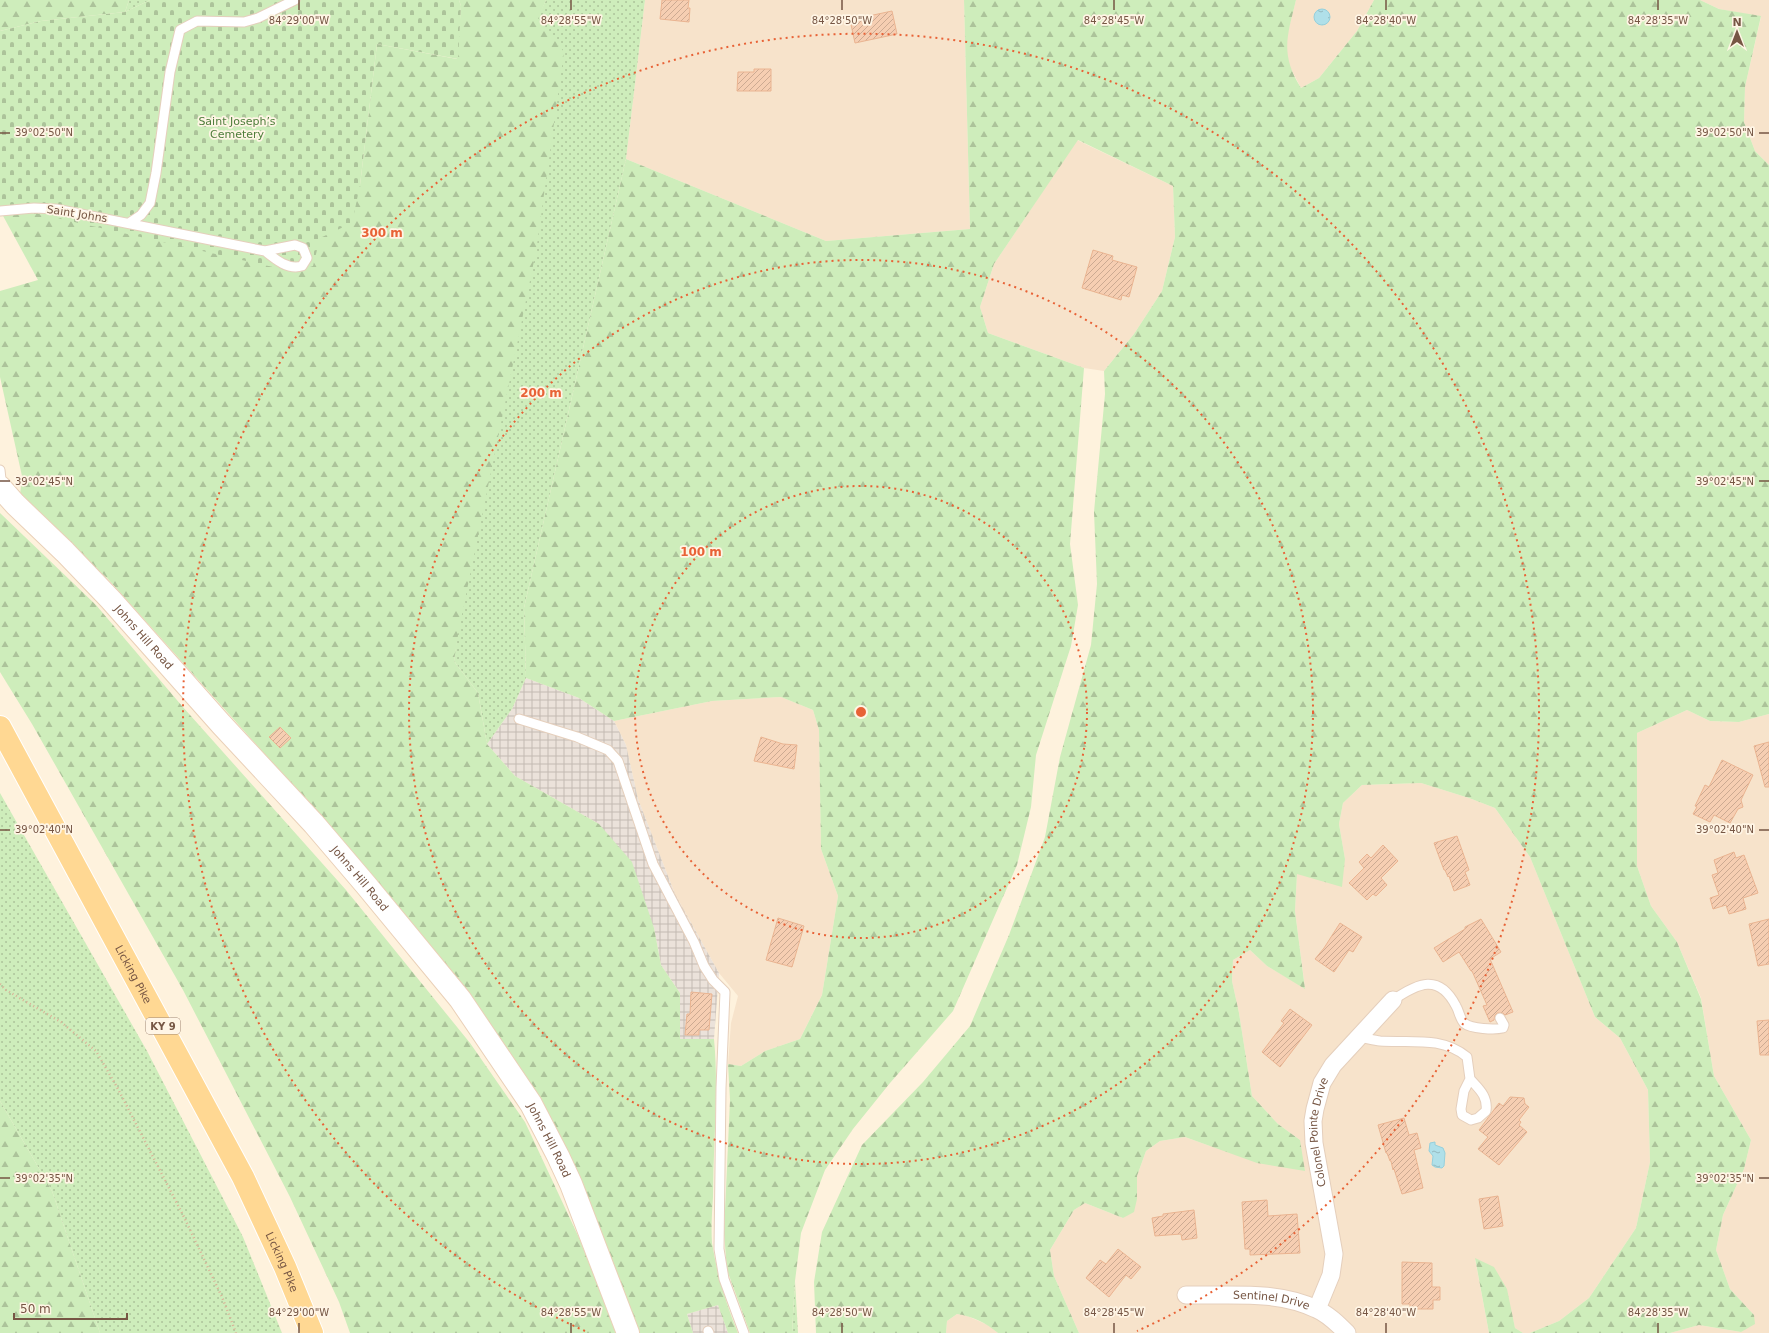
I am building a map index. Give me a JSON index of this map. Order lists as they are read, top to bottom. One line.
{"streets":{"main road":["Johns Hill Road","Licking Pike","KY 9"],"street":["Colonel Pointe Drive","Sentinel Drive"],"lane":["Saint Johns"]},"crossings":[["Colonel Pointe Drive","Sentinel Drive"]],"parks":["Saint Joseph’s Cemetery"],"scale_bar":"50 m","north":"top","coordinates":["84°29'00\"W","84°28'55\"W","84°28'50\"W","84°28'45\"W","84°28'40\"W","84°28'35\"W","39°02'50\"N","39°02'45\"N","39°02'40\"N","39°02'35\"N"],"rings":["300 m","200 m","100 m"]}
